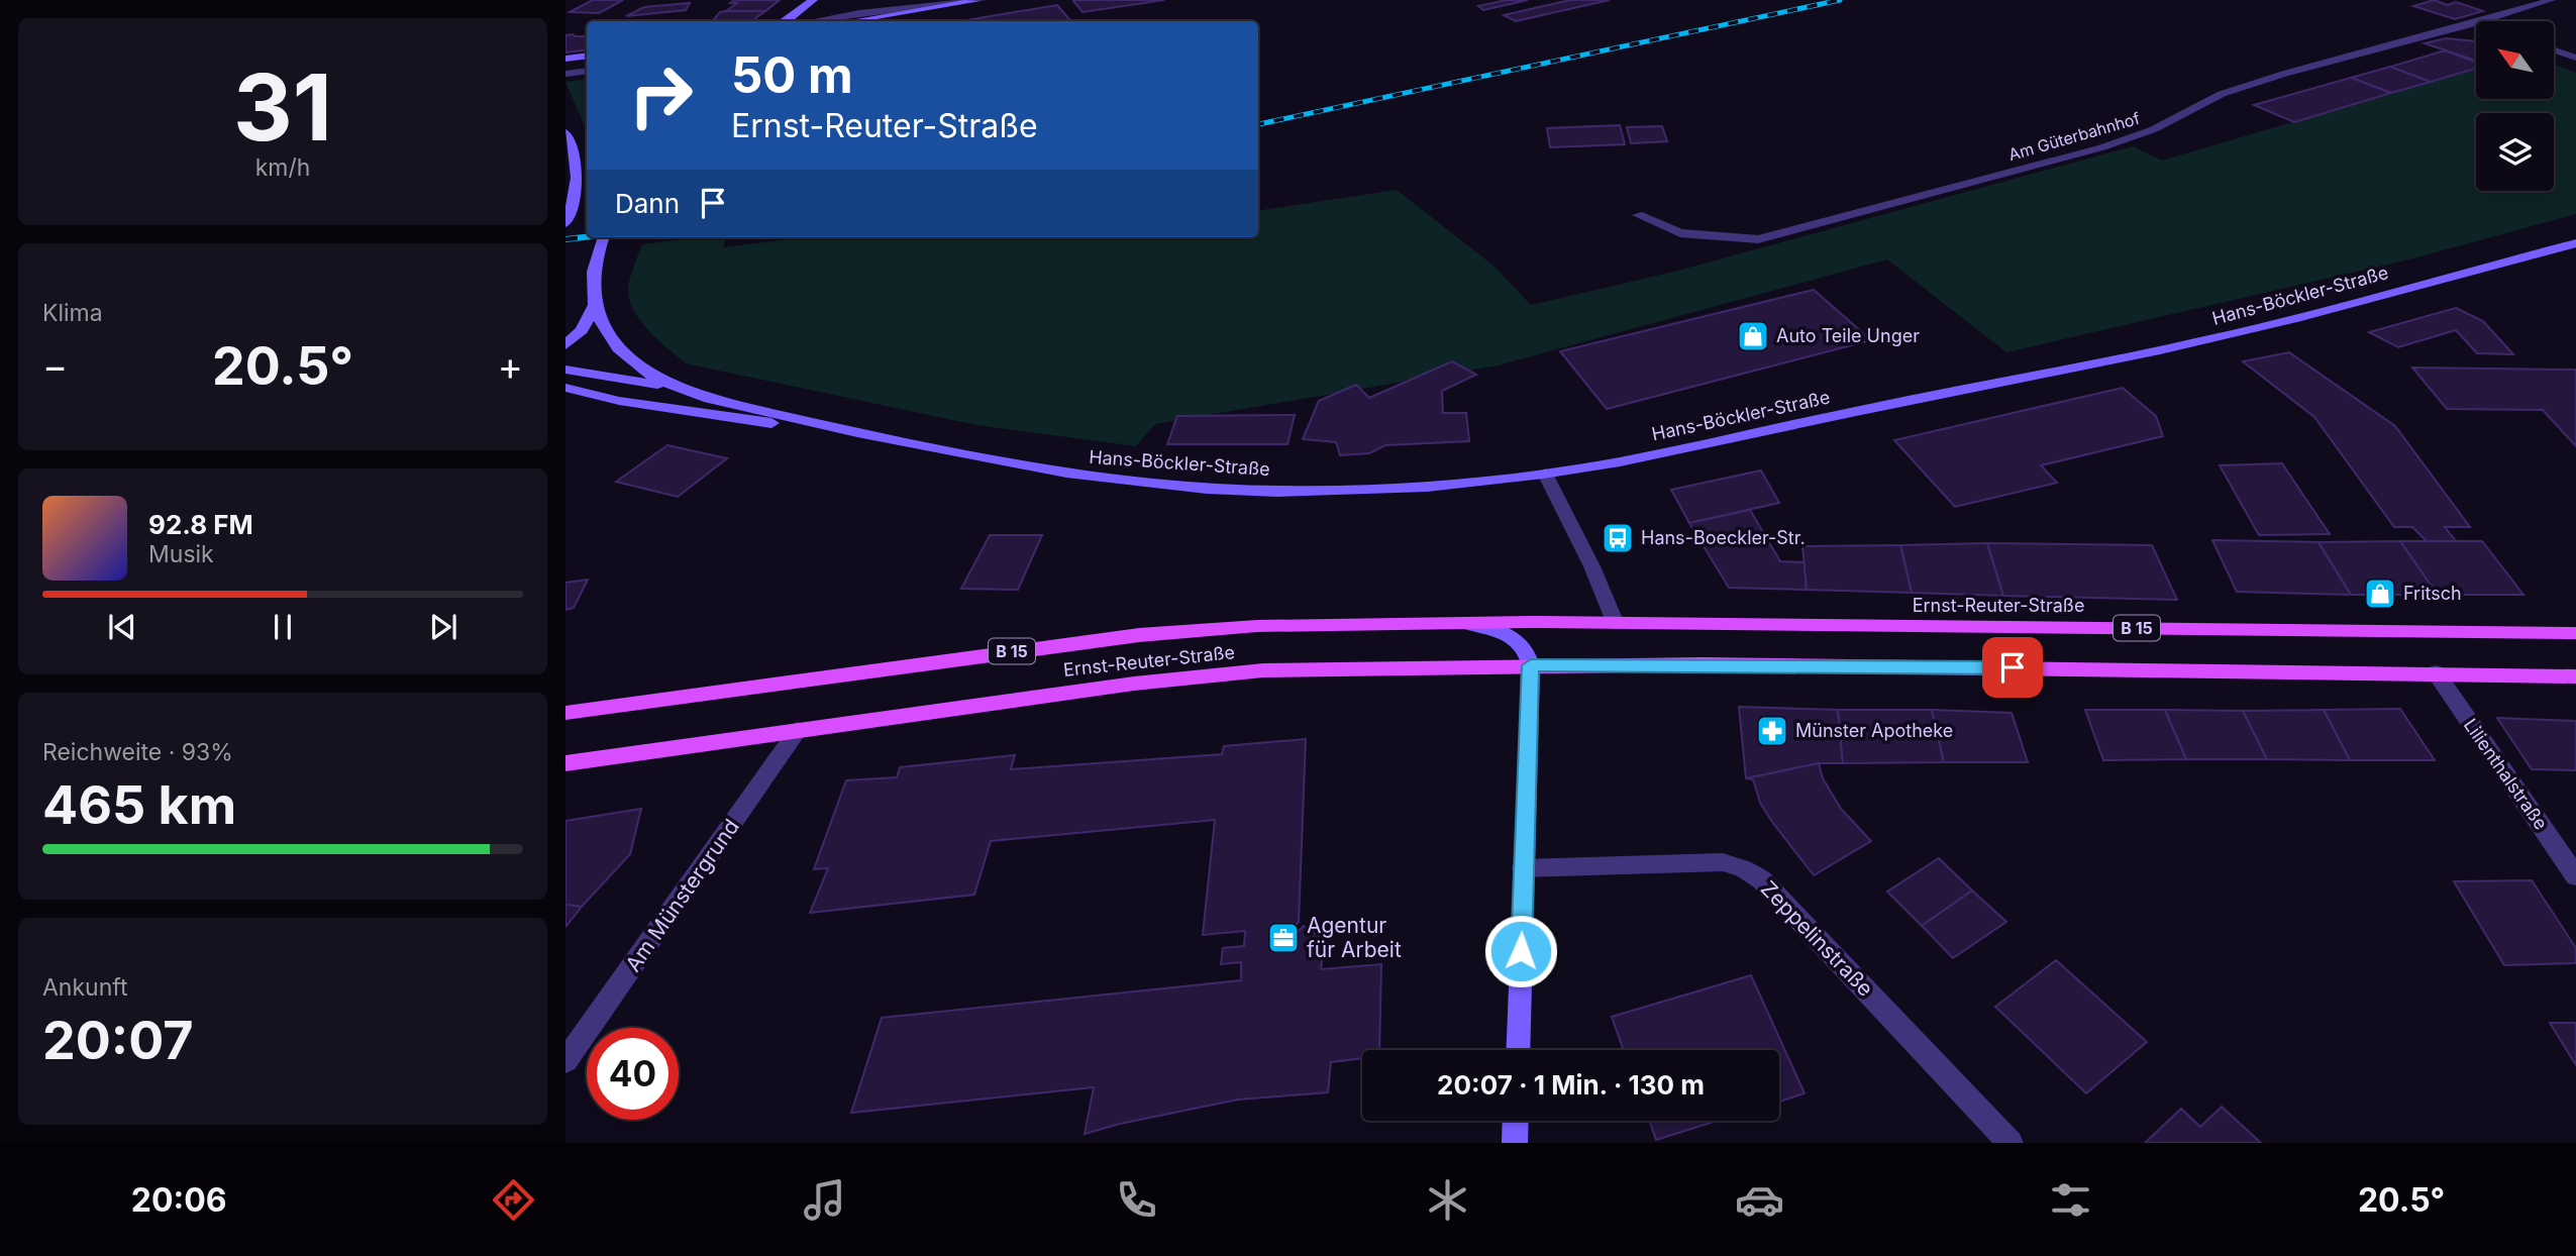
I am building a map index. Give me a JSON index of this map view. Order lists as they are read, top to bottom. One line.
{"streets":{"main road":["Hans-Böckler-Straße","Ernst-Reuter-Straße","B 15"],"street":["Am Güterbahnhof","Lilienthalstraße","Am Münstergrund","Zeppelinstraße"]},"crossings":[["Ernst-Reuter-Straße","Lilienthalstraße"],["Ernst-Reuter-Straße","Am Münstergrund"]],"places":{"shop":["Auto Teile Unger","Fritsch"],"bus stop":["Hans-Boeckler-Str."],"pharmacy":["Münster Apotheke"],"office":["Agentur für Arbeit"]},"north":"top left","page":{"tile":[["31","km/h"],"Klima",["Reichweite · 93%","465 km"],["Ankunft","20:07"]],"turn":["50 m","Ernst-Reuter-Straße"],"then":"Dann","heat":["−","20.5°","+"],"song":["92.8 FM","Musik"],"limit":"40","trip":"20:07 · 1 Min. · 130 m","tabs":["20:06","20.5°"]}}
